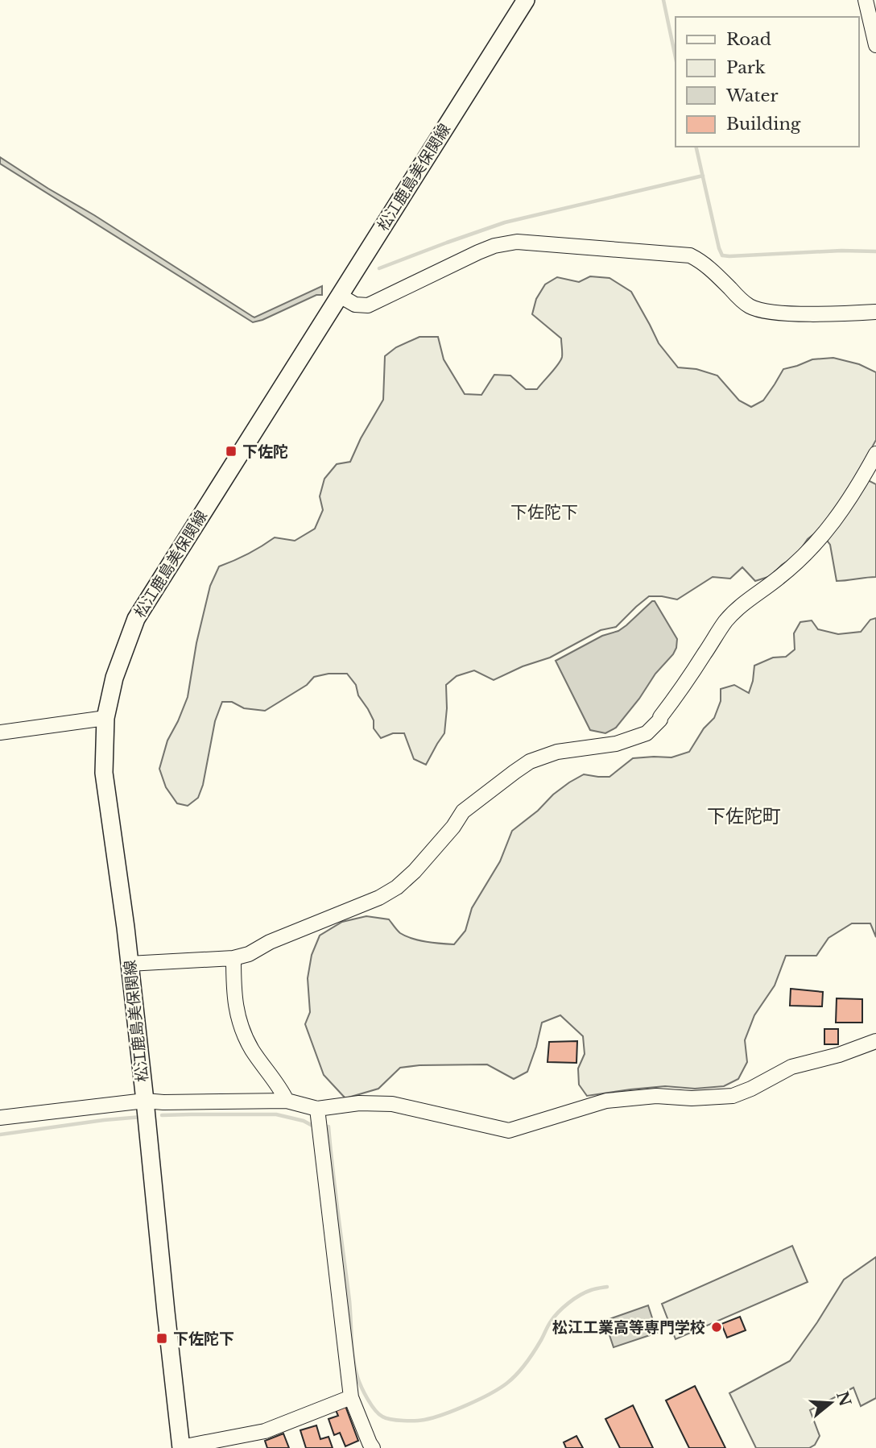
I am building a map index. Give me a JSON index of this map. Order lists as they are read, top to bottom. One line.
{"streets":{"main road":["松江鹿島美保関線"]},"districts":["下佐陀下","下佐陀町"],"places":{"transit":["下佐陀","下佐陀下"],"other":["松江工業高等専門学校"]},"legend":["Road","Park","Water","Building"],"north":"right"}
